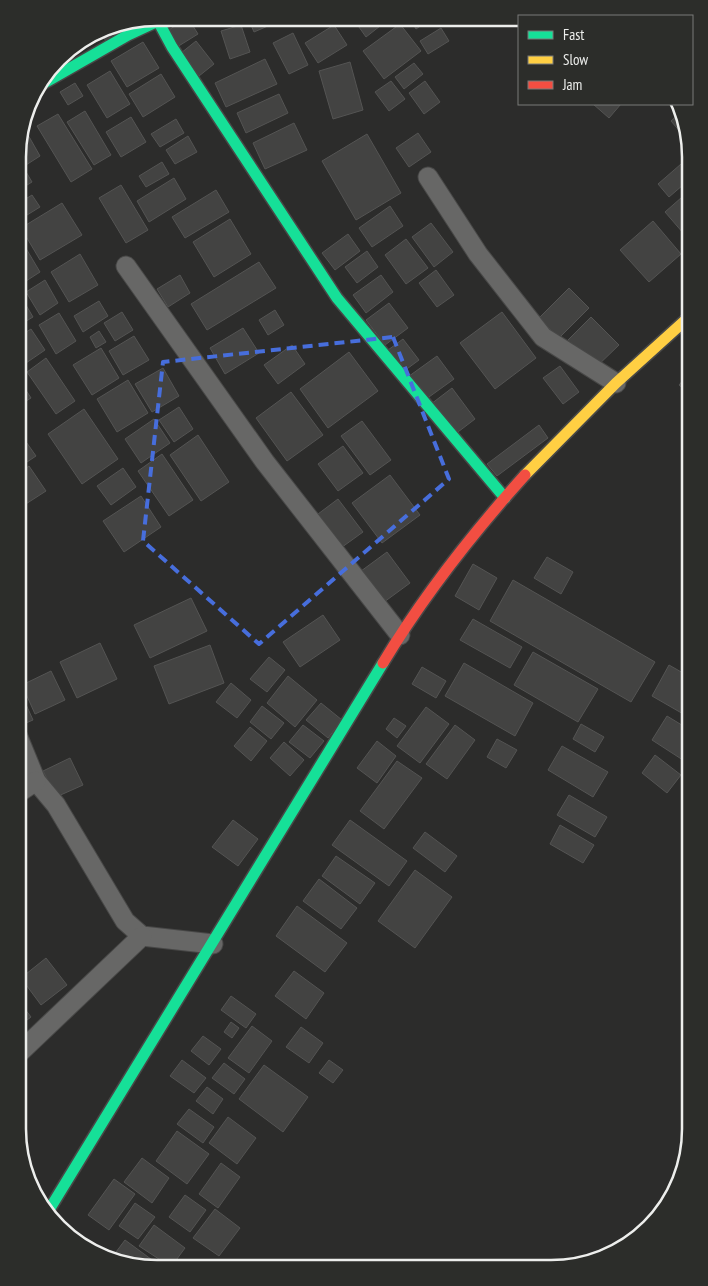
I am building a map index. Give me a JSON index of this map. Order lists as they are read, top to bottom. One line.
{"legend":["Fast","Slow","Jam"]}
